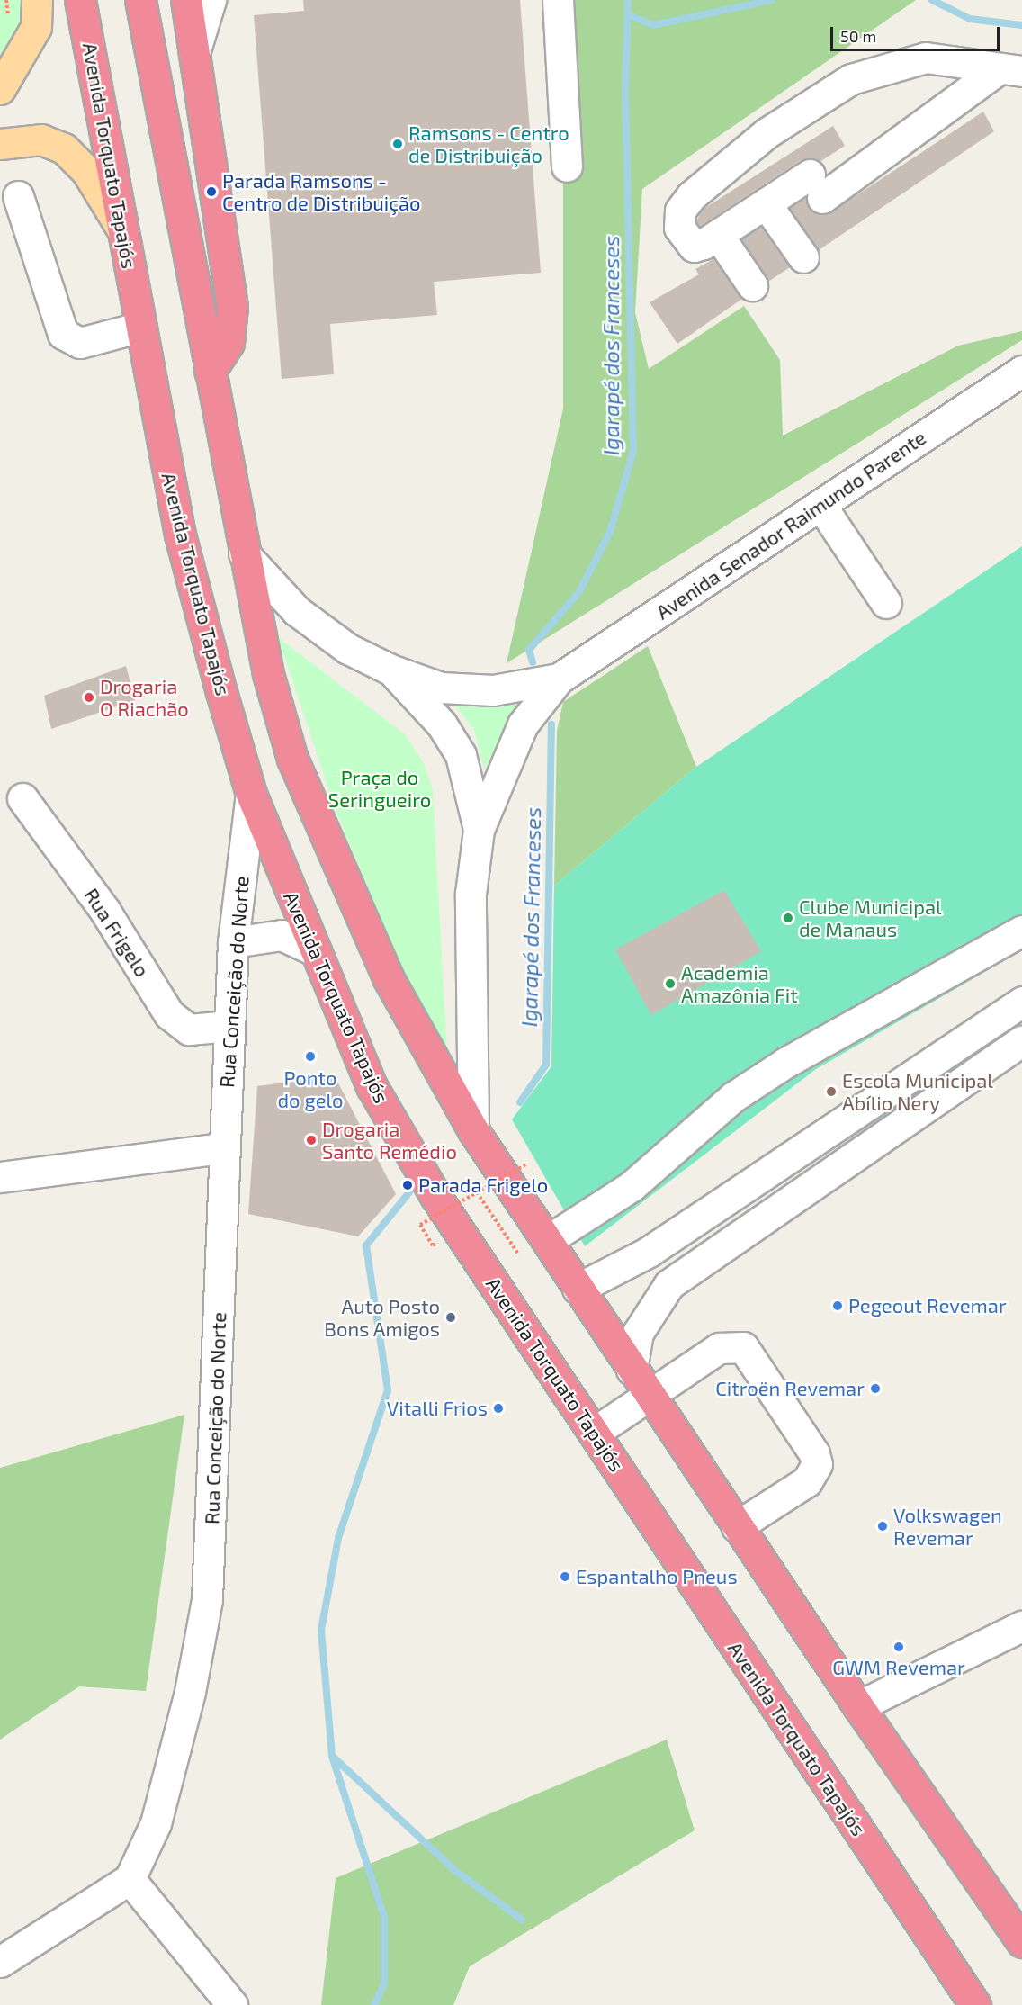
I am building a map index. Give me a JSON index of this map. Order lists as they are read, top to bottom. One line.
{"streets":{"highway":["Avenida Torquato Tapajós"],"street":["Avenida Senador Raimundo Parente","Rua Frigelo","Rua Conceição do Norte"]},"crossings":[["Avenida Torquato Tapajós","Rua Conceição do Norte"],["Rua Frigelo","Rua Conceição do Norte"]],"water":["Igarapé dos Franceses"],"parks":["Praça do Seringueiro"],"places":["Ramsons - Centro de Distribuição","Parada Ramsons - Centro de Distribuição","Drogaria O Riachão","Clube Municipal de Manaus","Academia Amazônia Fit","Ponto do gelo","Escola Municipal Abílio Nery","Drogaria Santo Remédio","Parada Frigelo","Pegeout Revemar","Auto Posto Bons Amigos","Citroën Revemar","Vitalli Frios","Volkswagen Revemar","Espantalho Pneus","GWM Revemar"],"scale_bar":"50 m"}
